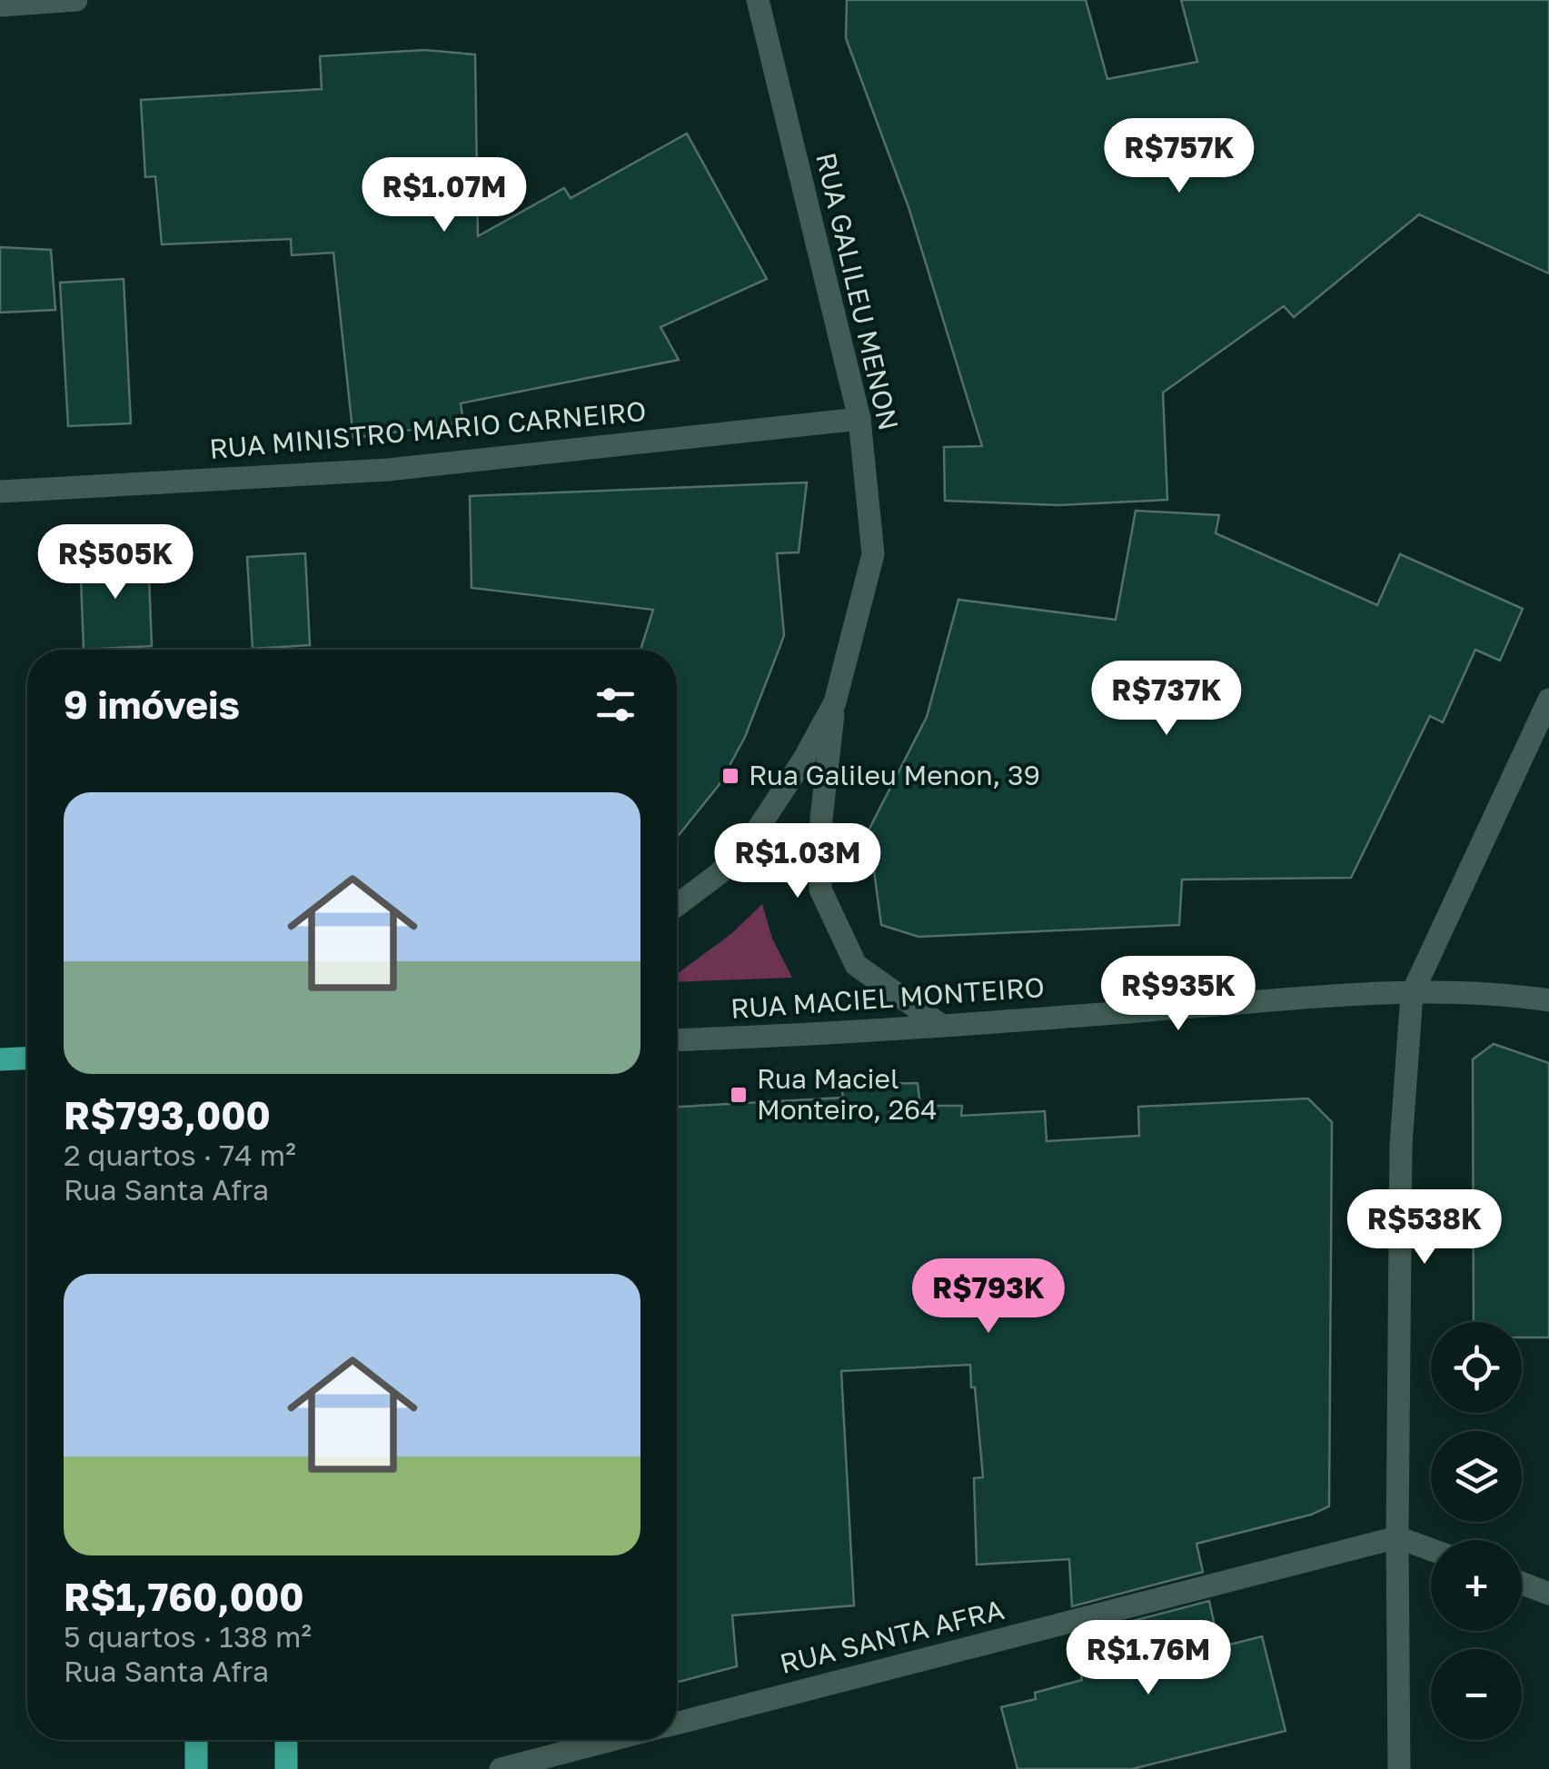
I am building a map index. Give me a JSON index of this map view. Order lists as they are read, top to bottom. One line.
{"streets":{"street":["RUA GALILEU MENON","RUA MINISTRO MARIO CARNEIRO","RUA MACIEL MONTEIRO","RUA SANTA AFRA"]},"crossings":[["RUA GALILEU MENON","RUA MINISTRO MARIO CARNEIRO"]],"places":{"transit":["Rua Galileu Menon, 39","Rua Maciel Monteiro, 264"]},"page":{"price":["R$757K","R$1.07M","R$505K","R$737K","R$1.03M","R$935K","R$538K","R$793K","R$1.76M"],"heading":"9 imóveis","list":[{"name":"R$793,000","note":"2 quartos · 74 m² · Rua Santa Afra"},{"name":"R$1,760,000","note":"5 quartos · 138 m² · Rua Santa Afra"}],"map_buttons":["+","−"]}}
